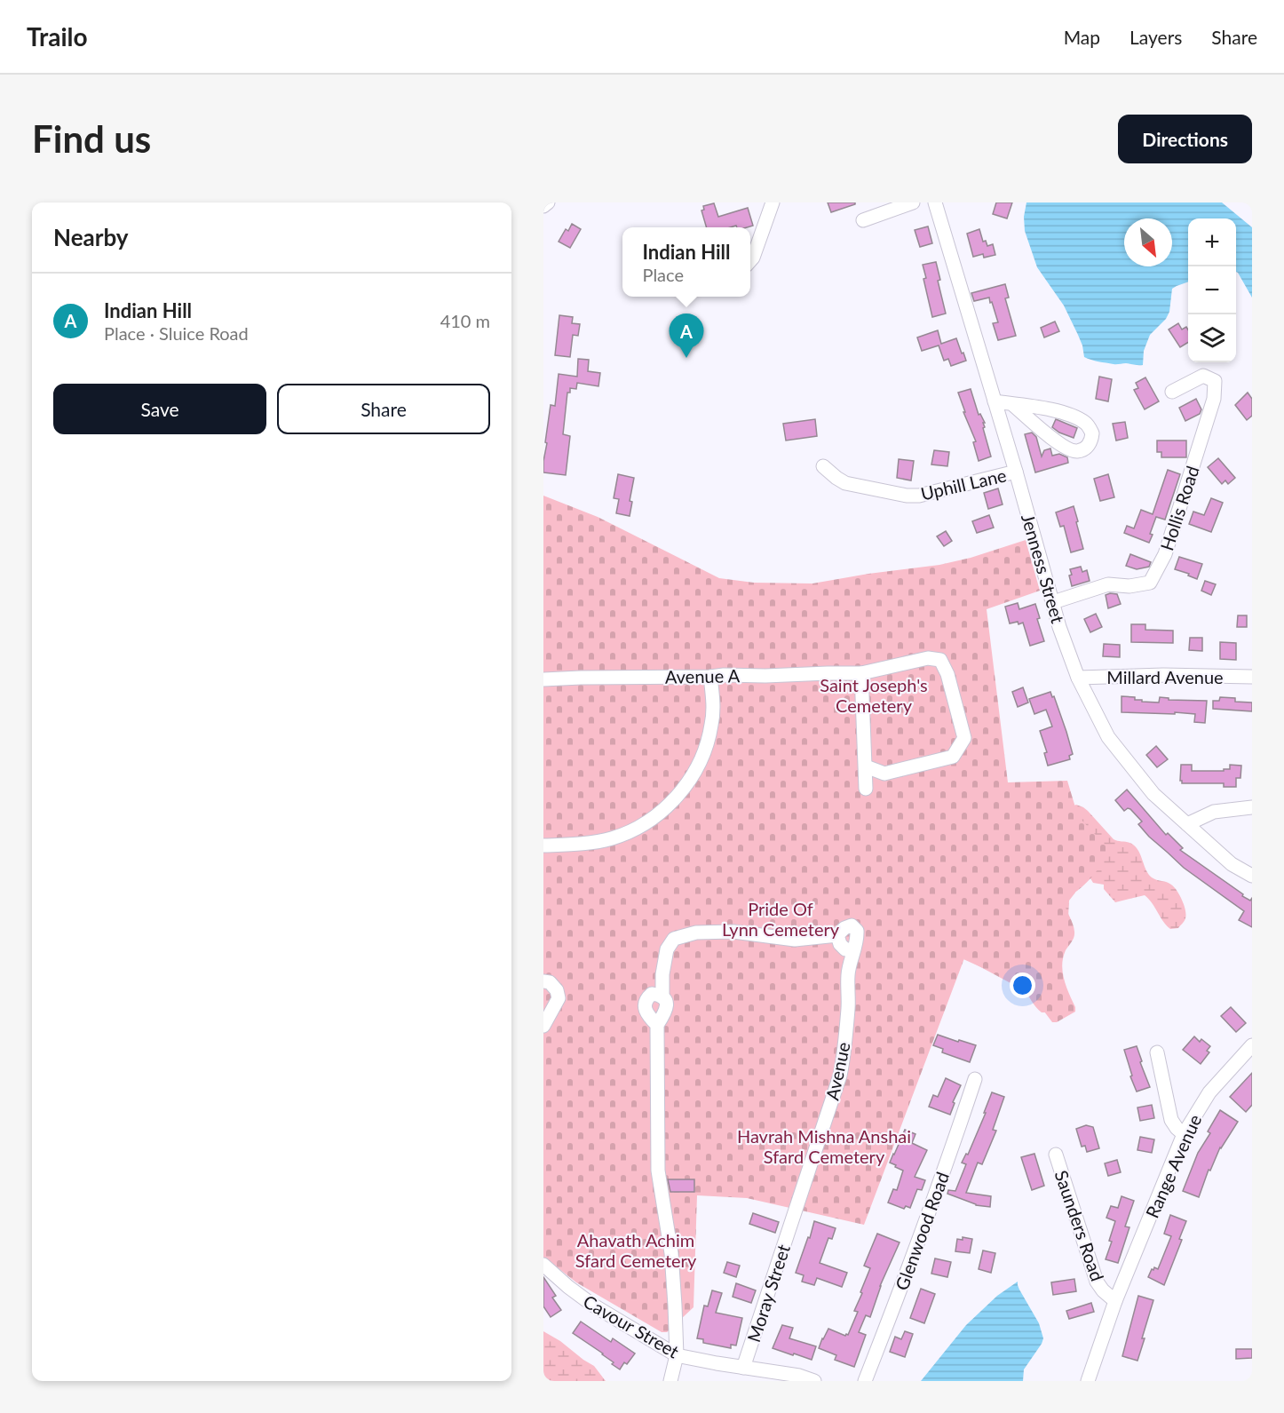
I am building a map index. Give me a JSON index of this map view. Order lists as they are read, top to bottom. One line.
{"streets":{"street":["Uphill Lane","Hollis Road","Jenness Street","Avenue A","Millard Avenue","Avenue","Range Avenue","Saunders Road","Glenwood Road","Moray Street","Cavour Street"]},"crossings":[["Uphill Lane","Jenness Street"],["Hollis Road","Jenness Street"],["Jenness Street","Millard Avenue"],["Avenue","Moray Street"],["Avenue","Cavour Street"],["Range Avenue","Saunders Road"],["Moray Street","Cavour Street"]],"parks":["Saint Joseph's Cemetery","Pride Of Lynn Cemetery","Havrah Mishna Anshai Sfard Cemetery","Ahavath Achim Sfard Cemetery"],"north":"bottom right","page":{"header":"Trailo","nav":["Map","Layers","Share"],"buttons":["Directions",["Save","Share"]],"title":"Find us","heading":"Nearby","map_buttons":["+","−"],"popup":["Indian Hill","Place"],"list":[{"mark":"A","name":"Indian Hill","note":"Place · Sluice Road","value":"410 m"}],"pins":"A"}}
